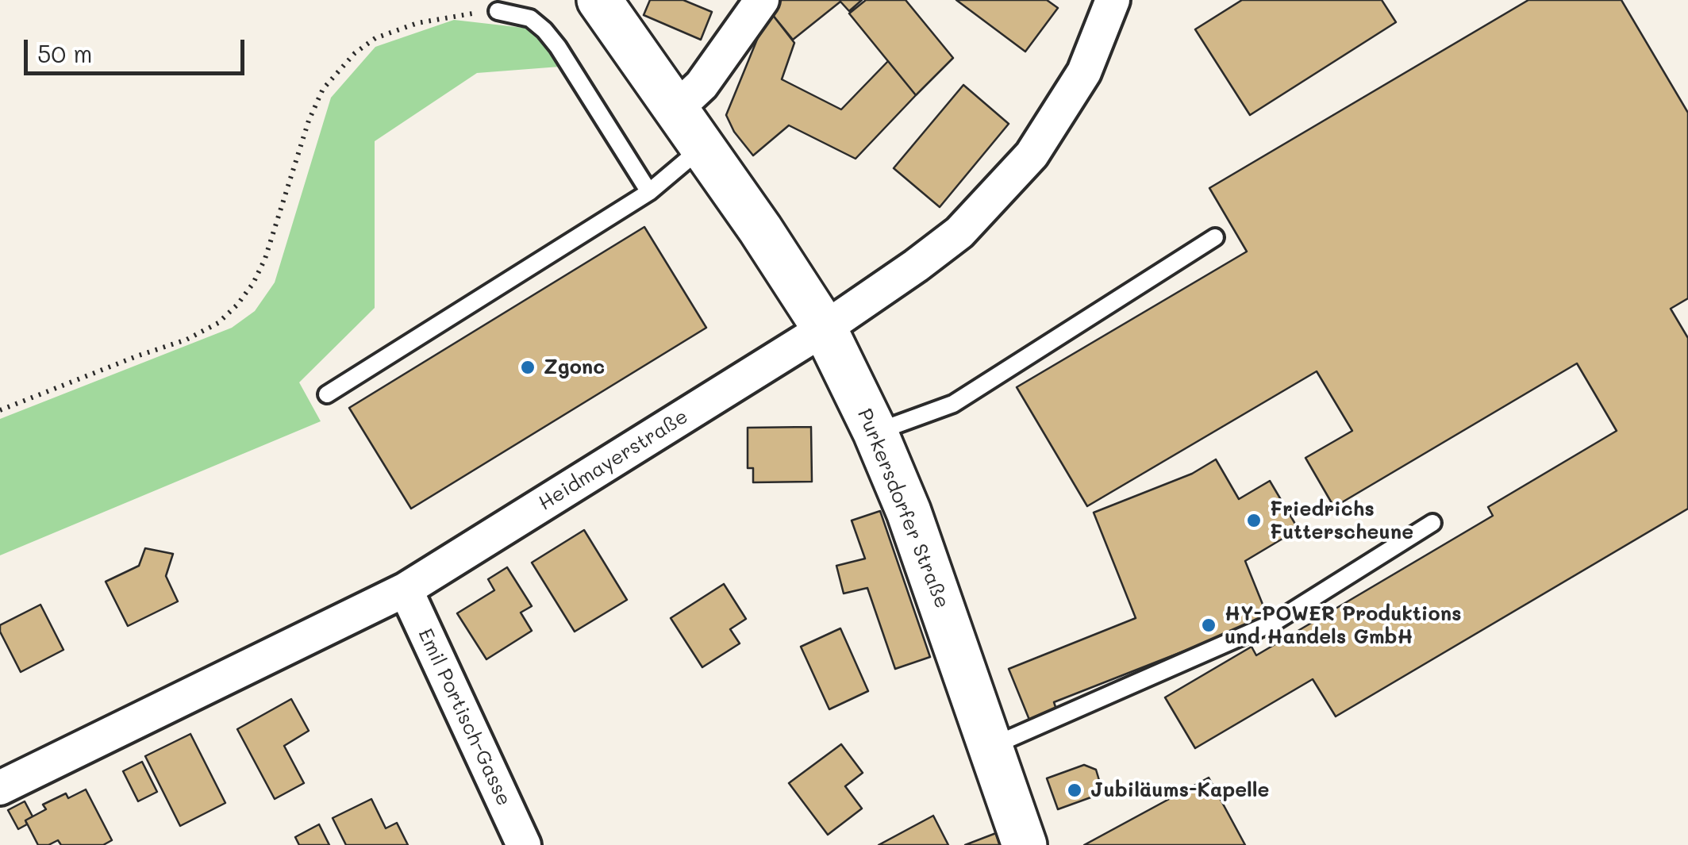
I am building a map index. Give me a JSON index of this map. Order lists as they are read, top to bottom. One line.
{"streets":{"main road":["Purkersdorfer Straße"],"street":["Heidmayerstraße","Emil Portisch-Gasse"]},"crossings":[["Heidmayerstraße","Purkersdorfer Straße"],["Heidmayerstraße","Emil Portisch-Gasse"]],"places":["Zgonc","Friedrichs Futterscheune","HY-POWER Produktions und Handels GmbH","Jubiläums-Kapelle"],"scale_bar":"50 m"}
